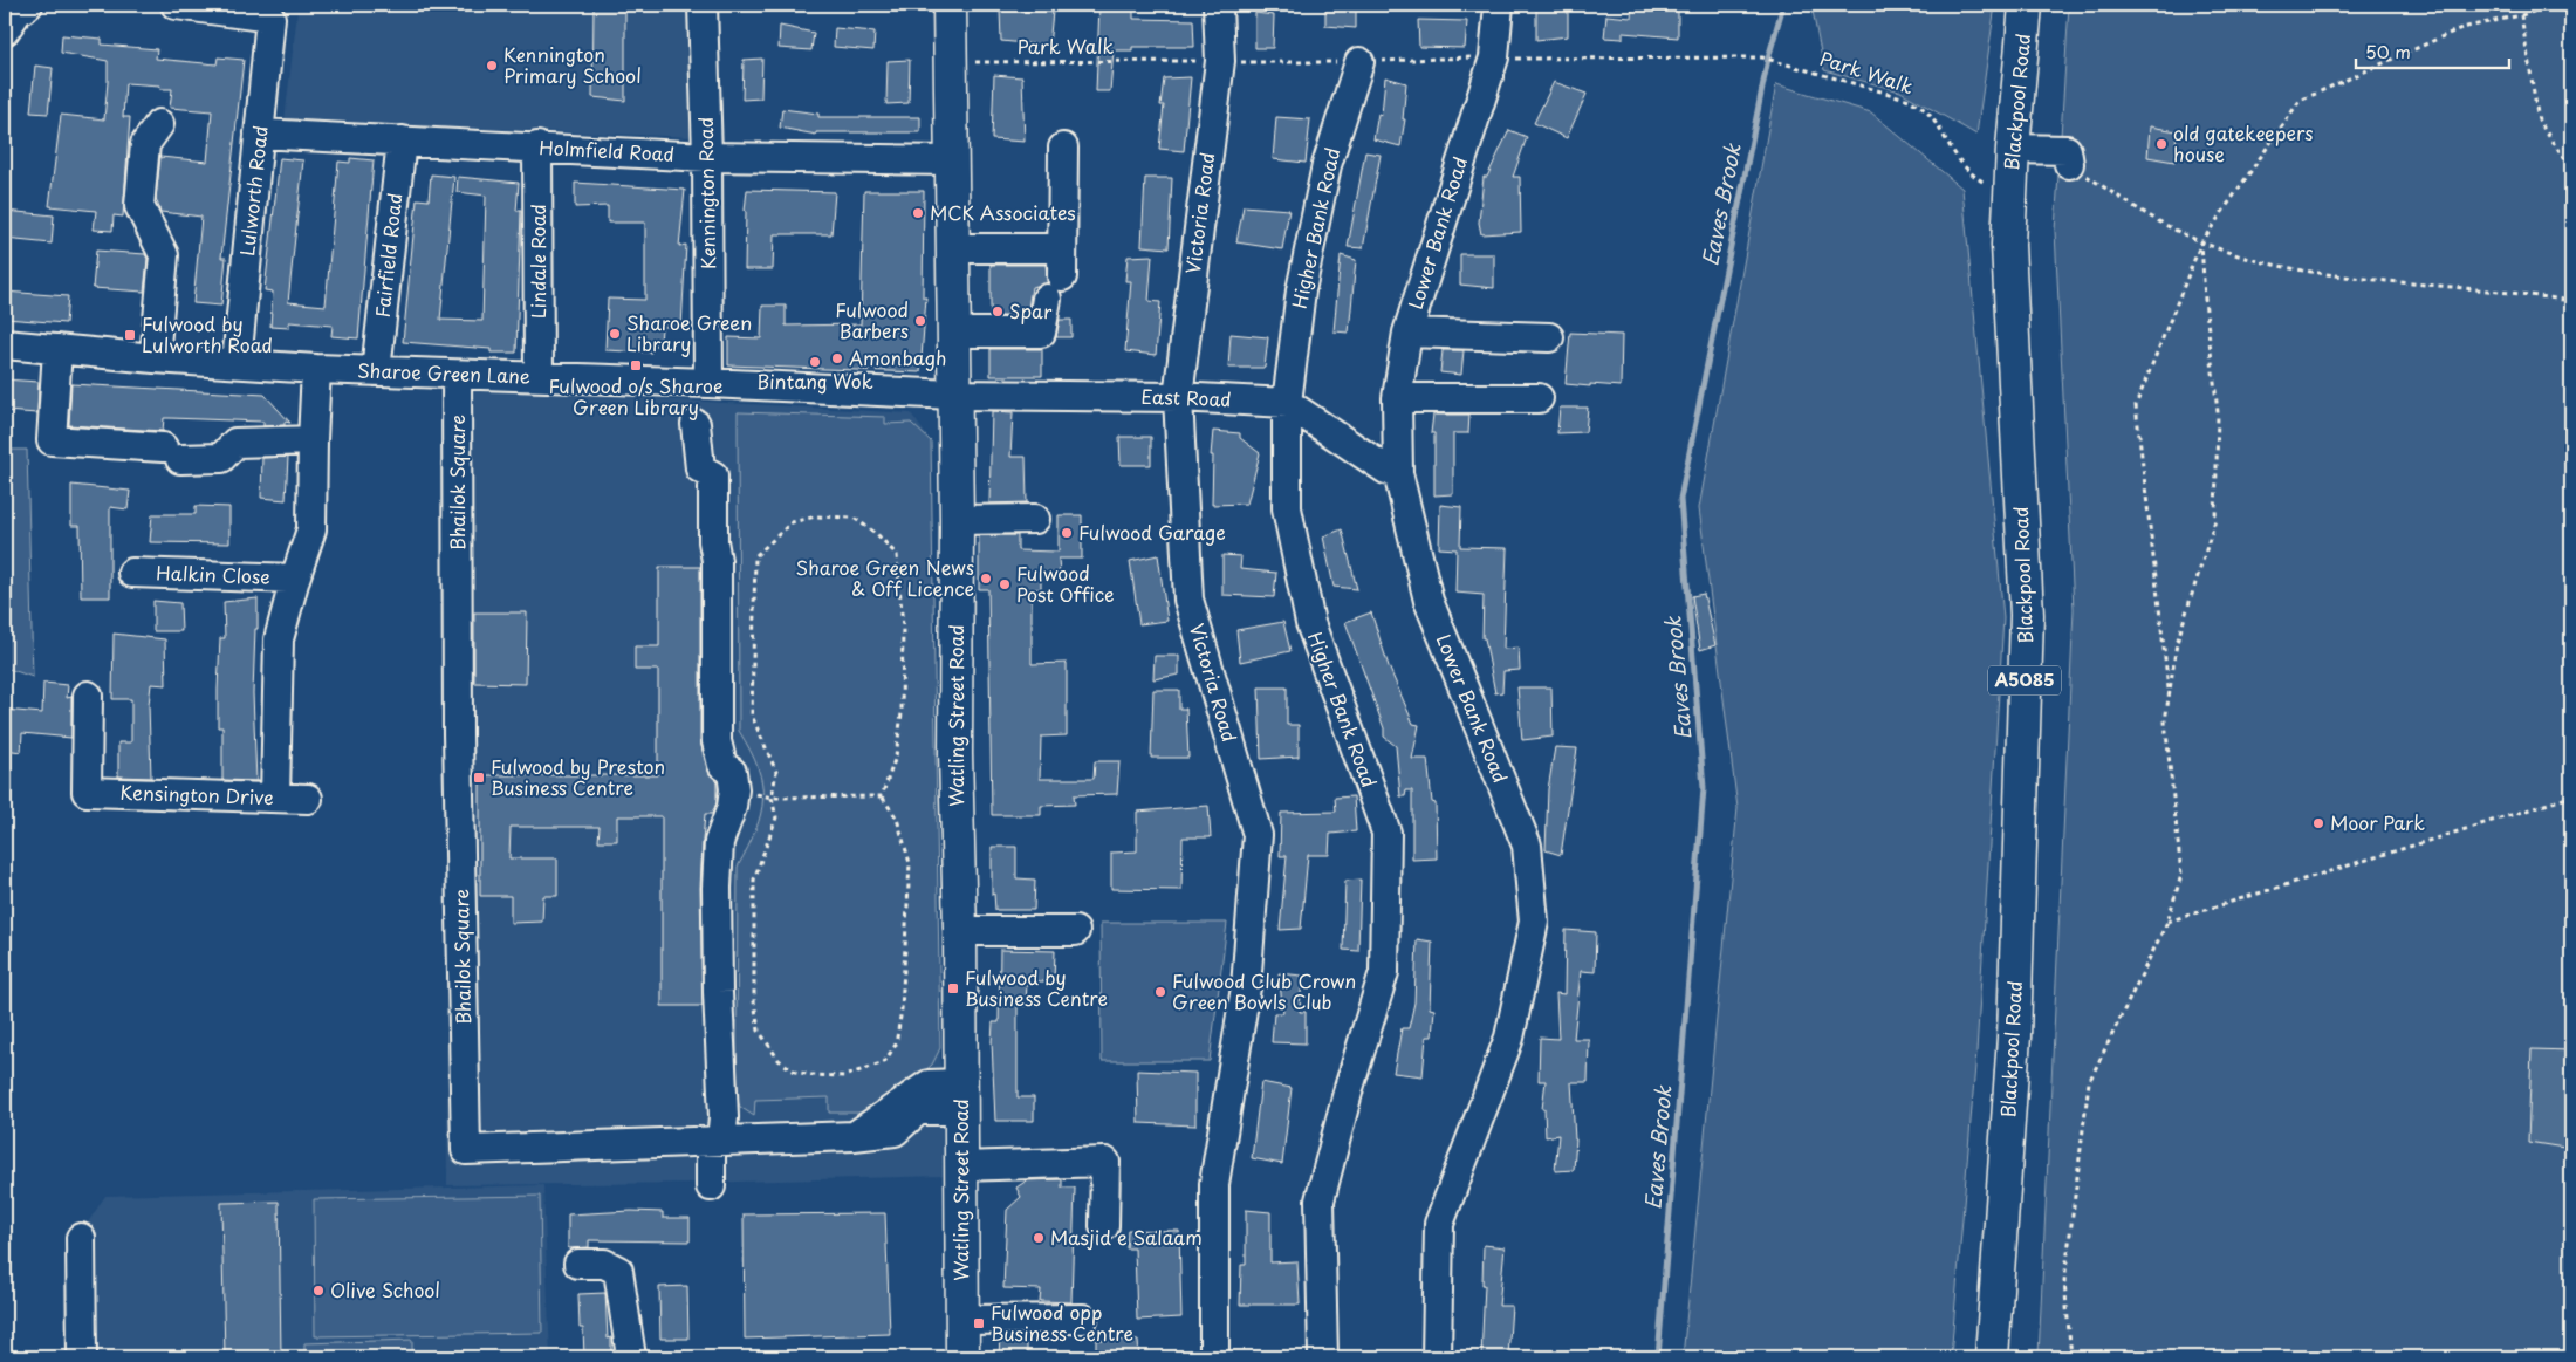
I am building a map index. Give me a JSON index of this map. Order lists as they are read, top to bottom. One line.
{"streets":{"main road":["Blackpool Road","A5085","Watling Street Road"],"street":["Holmfield Road","Lulworth Road","Kennington Road","Victoria Road","Higher Bank Road","Lower Bank Road","Fairfield Road","Lindale Road","Sharoe Green Lane","East Road","Bhailok Square","Halkin Close","Kensington Drive"],"path":["Park Walk"]},"crossings":[["Park Walk","Victoria Road"],["Holmfield Road","Lulworth Road"],["Holmfield Road","Kennington Road"],["Holmfield Road","Fairfield Road"],["Holmfield Road","Lindale Road"],["Holmfield Road","Watling Street Road"],["Lulworth Road","Sharoe Green Lane"],["Kennington Road","Sharoe Green Lane"],["Victoria Road","East Road"],["Higher Bank Road","East Road"],["Fairfield Road","Sharoe Green Lane"],["Lindale Road","Sharoe Green Lane"],["Sharoe Green Lane","East Road"],["Sharoe Green Lane","Bhailok Square"],["Sharoe Green Lane","Watling Street Road"],["East Road","Watling Street Road"],["Bhailok Square","Watling Street Road"]],"water":["Eaves Brook"],"places":{"other":["Kennington Primary School","old gatekeepers house","MCK Associates","Spar","Fulwood Barbers","Sharoe Green Library","Amonbagh","Bintang Wok","Fulwood Garage","Sharoe Green News & Off Licence","Fulwood Post Office","Moor Park","Fulwood Club Crown Green Bowls Club","Masjid e Salaam","Olive School"],"transit":["Fulwood by Lulworth Road","Fulwood o/s Sharoe Green Library","Fulwood by Preston Business Centre","Fulwood by Business Centre","Fulwood opp Business Centre"]},"scale_bar":"50 m"}
